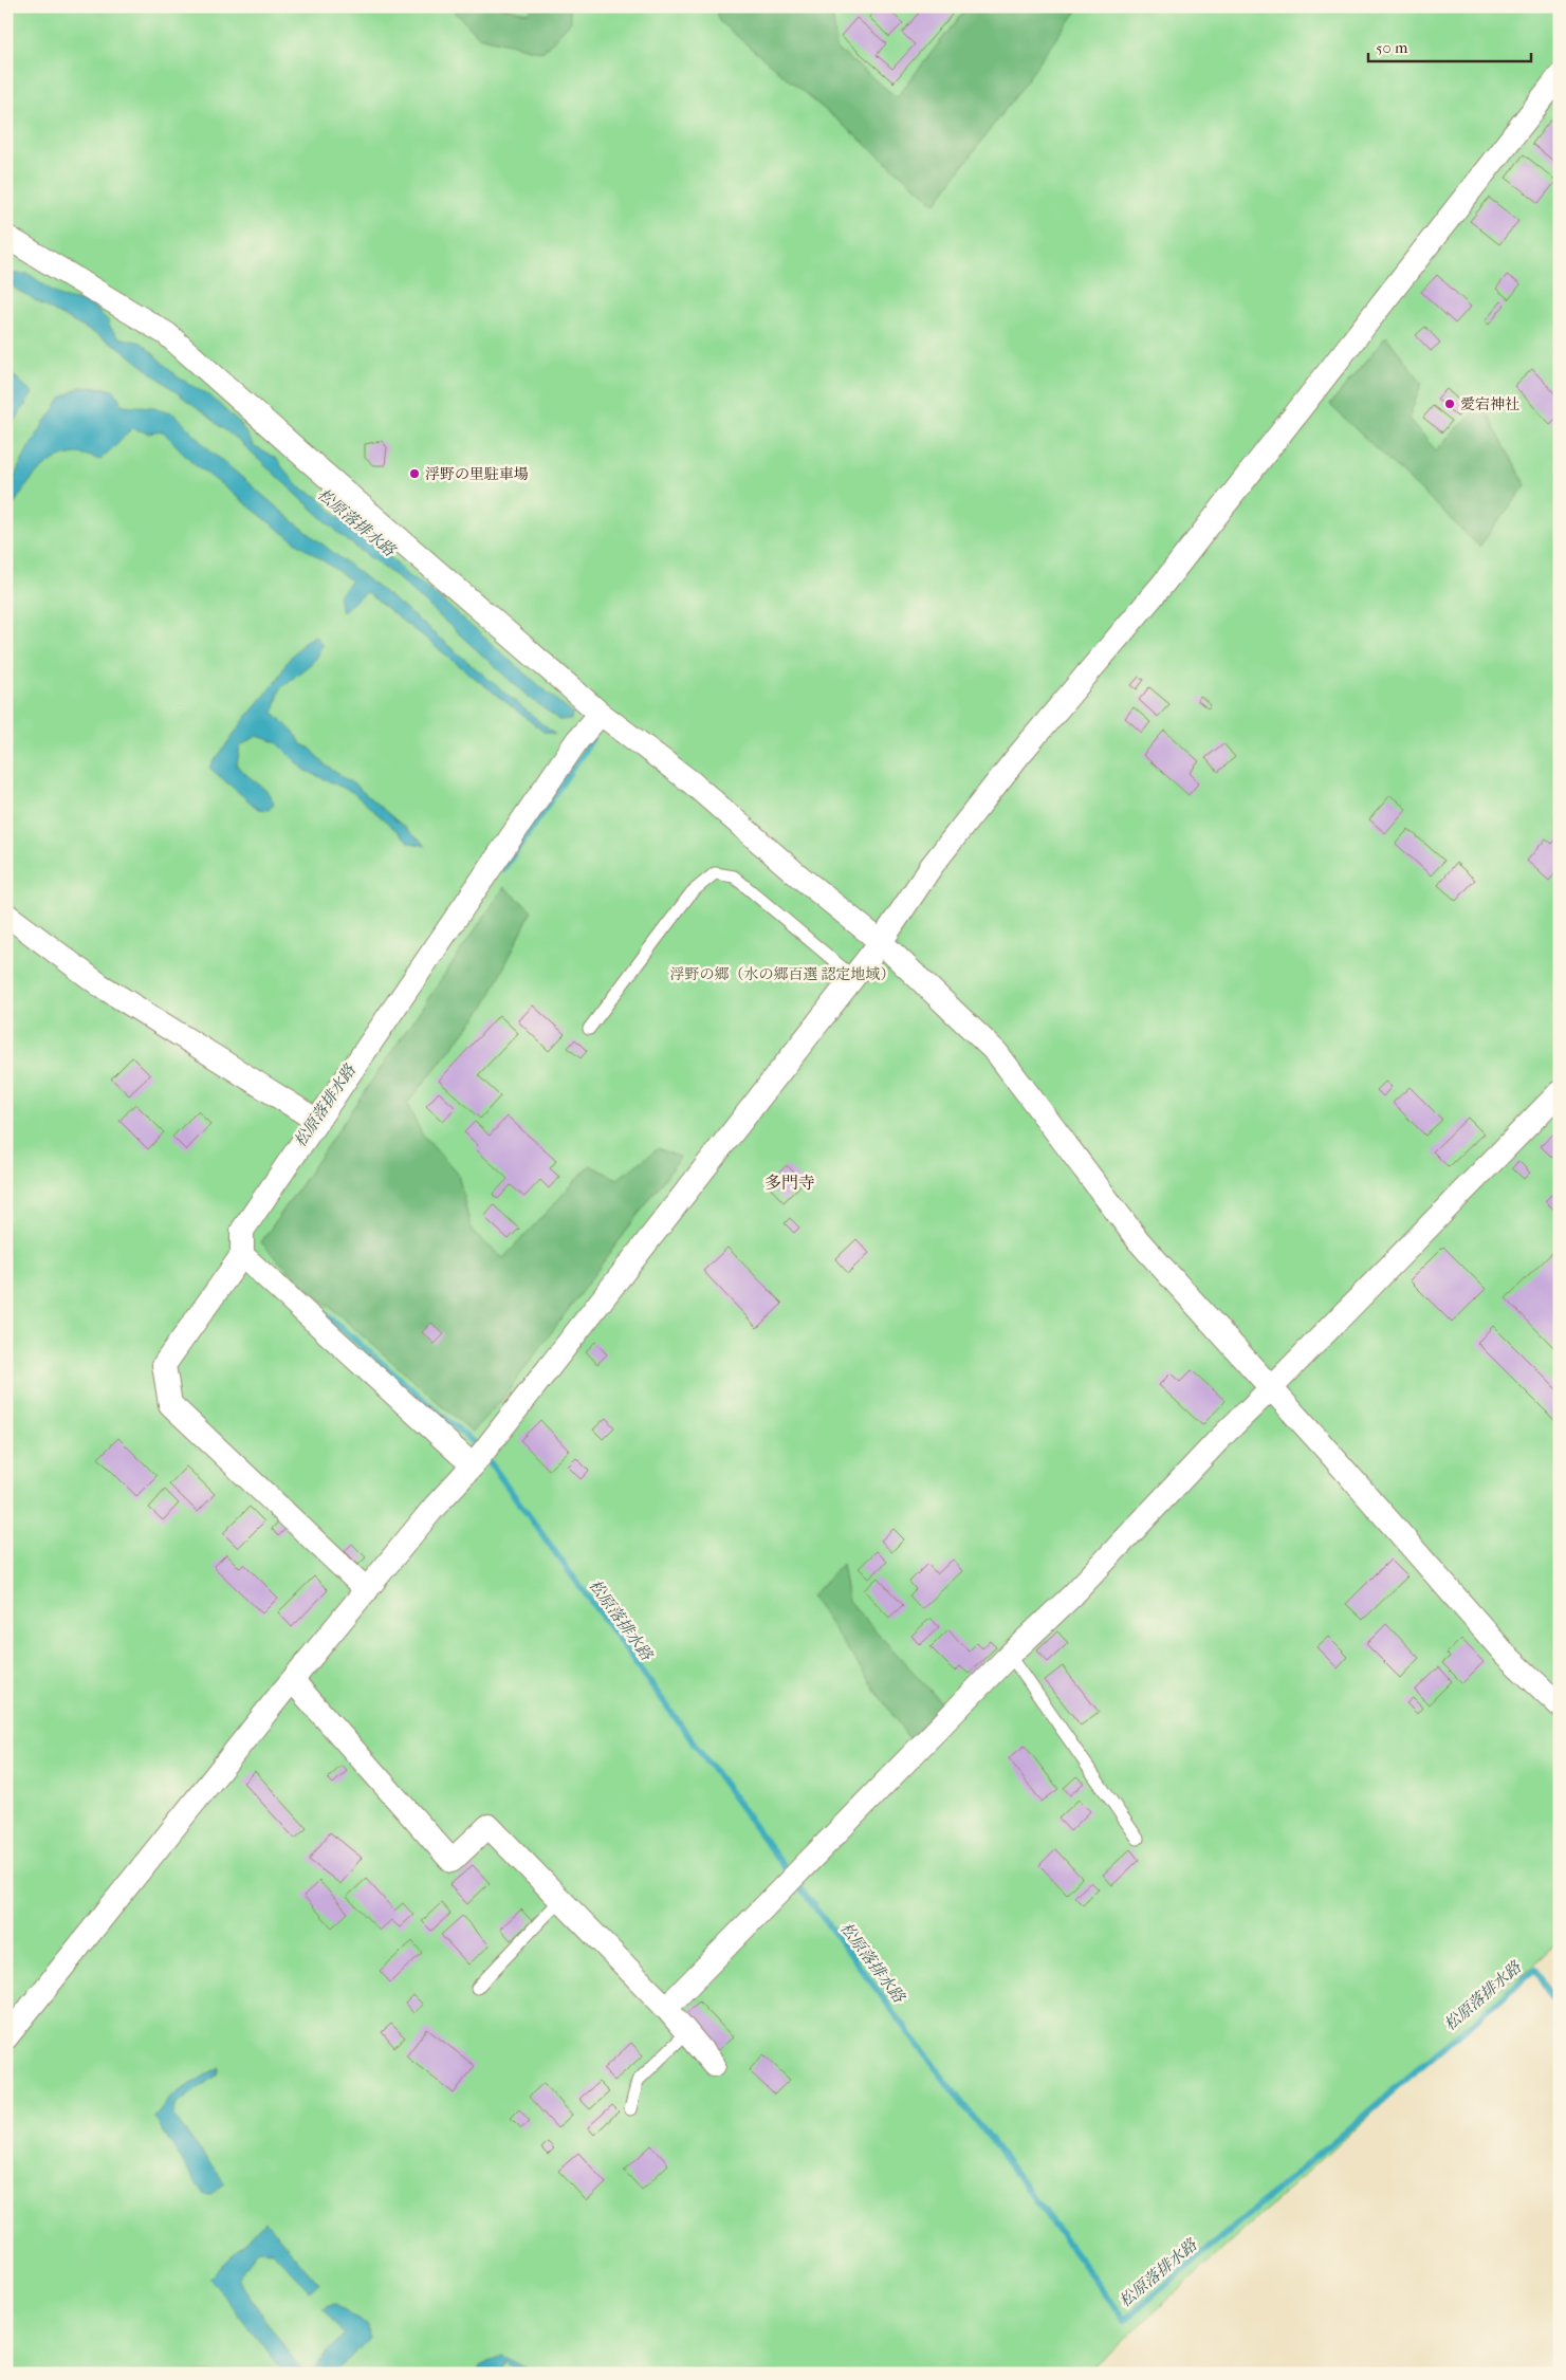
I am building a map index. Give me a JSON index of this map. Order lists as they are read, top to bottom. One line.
{"districts":["多門寺"],"water":["松原落排水路"],"parks":["浮野の郷（水の郷百選 認定地域）"],"places":["愛宕神社","浮野の里駐車場"],"scale_bar":"50 m"}
